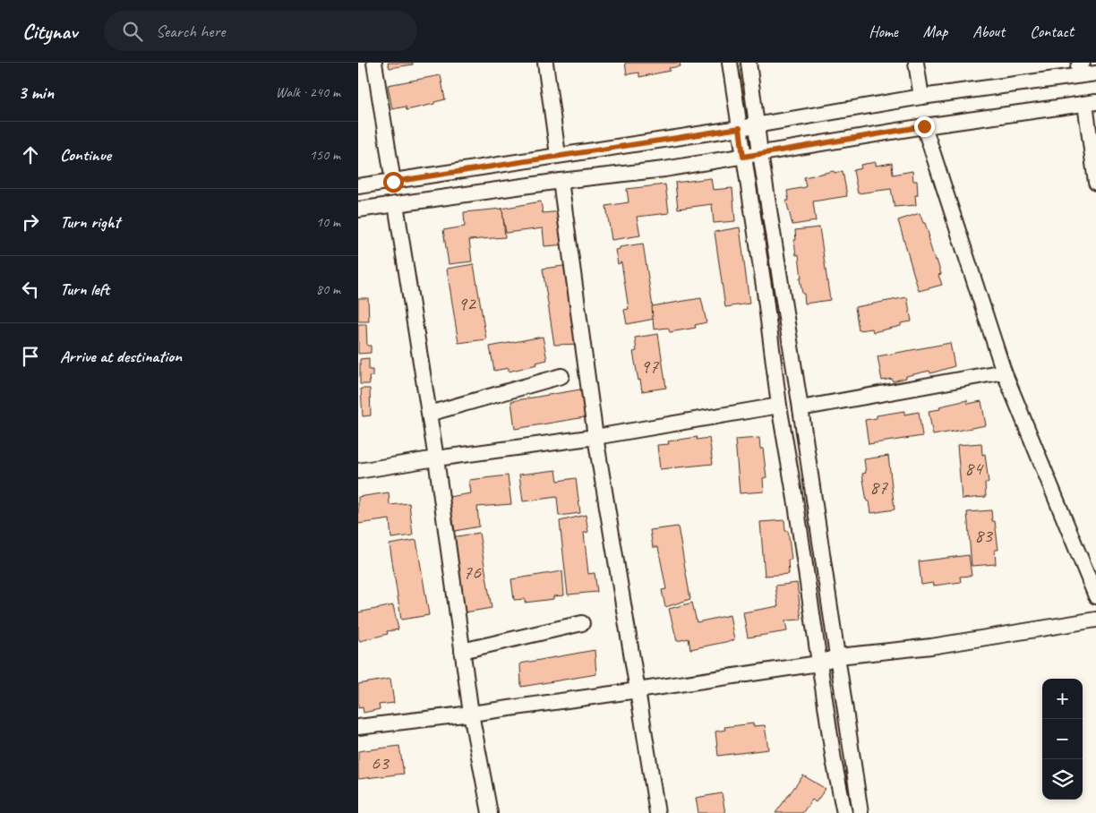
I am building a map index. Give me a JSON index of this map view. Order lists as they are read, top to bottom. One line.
{"house_numbers":["92","97","84","87","83","76","63"],"page":{"header":"Citynav","search":"Search here","nav":["Home","Map","About","Contact"],"heading":["3 min","Walk · 240 m"],"list":[["Continue","150 m"],["Turn right","10 m"],["Turn left","80 m"],"Arrive at destination"],"map_buttons":["+","−"]}}
